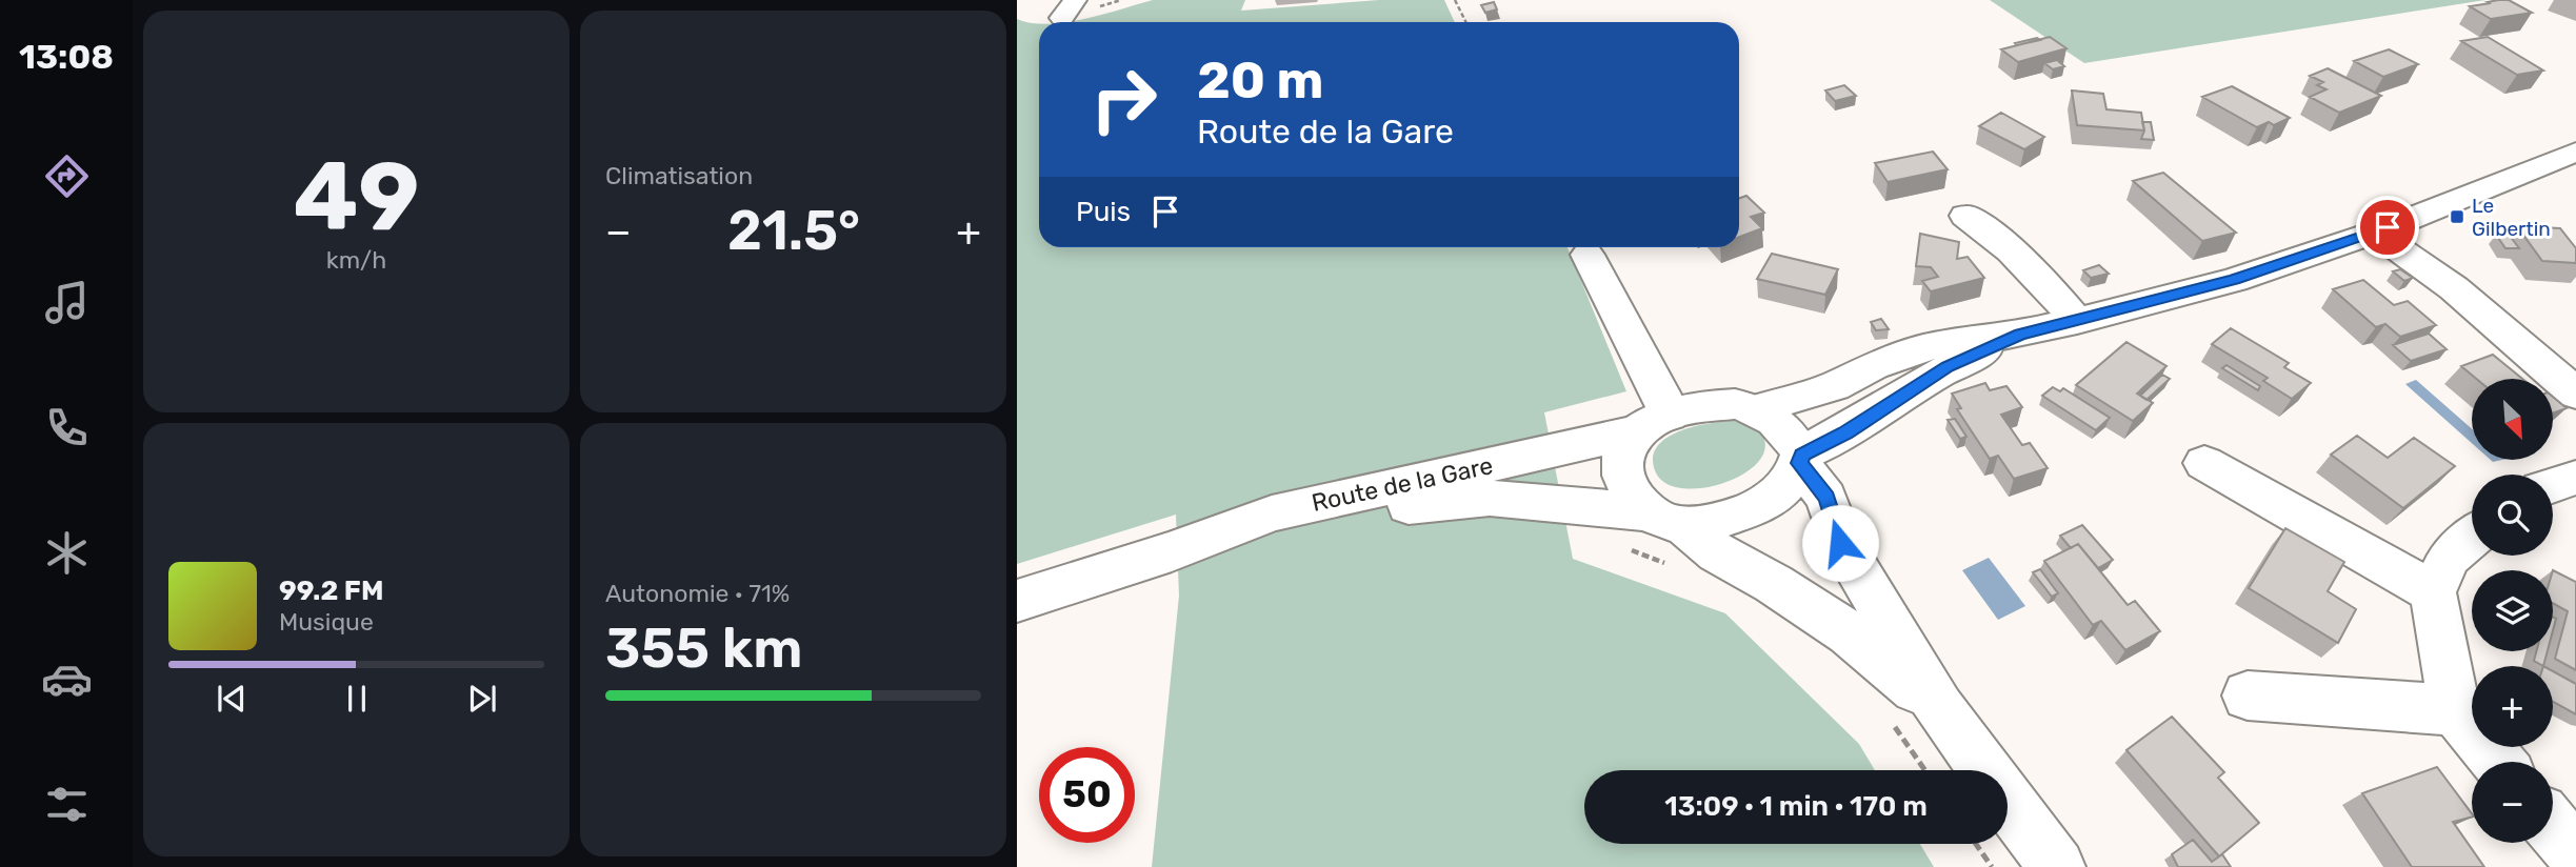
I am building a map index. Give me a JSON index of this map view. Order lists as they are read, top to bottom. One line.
{"streets":{"street":["Route de la Gare"]},"places":{"transit":["Le Gilbertin"]},"north":"bottom right","page":{"tabs":"13:08","tile":[["49","km/h"],"Climatisation",["Autonomie · 71%","355 km"]],"turn":["20 m","Route de la Gare"],"then":"Puis","heat":["−","21.5°","+"],"map_buttons":["+","−"],"song":["99.2 FM","Musique"],"limit":"50","trip":"13:09 · 1 min · 170 m"}}
